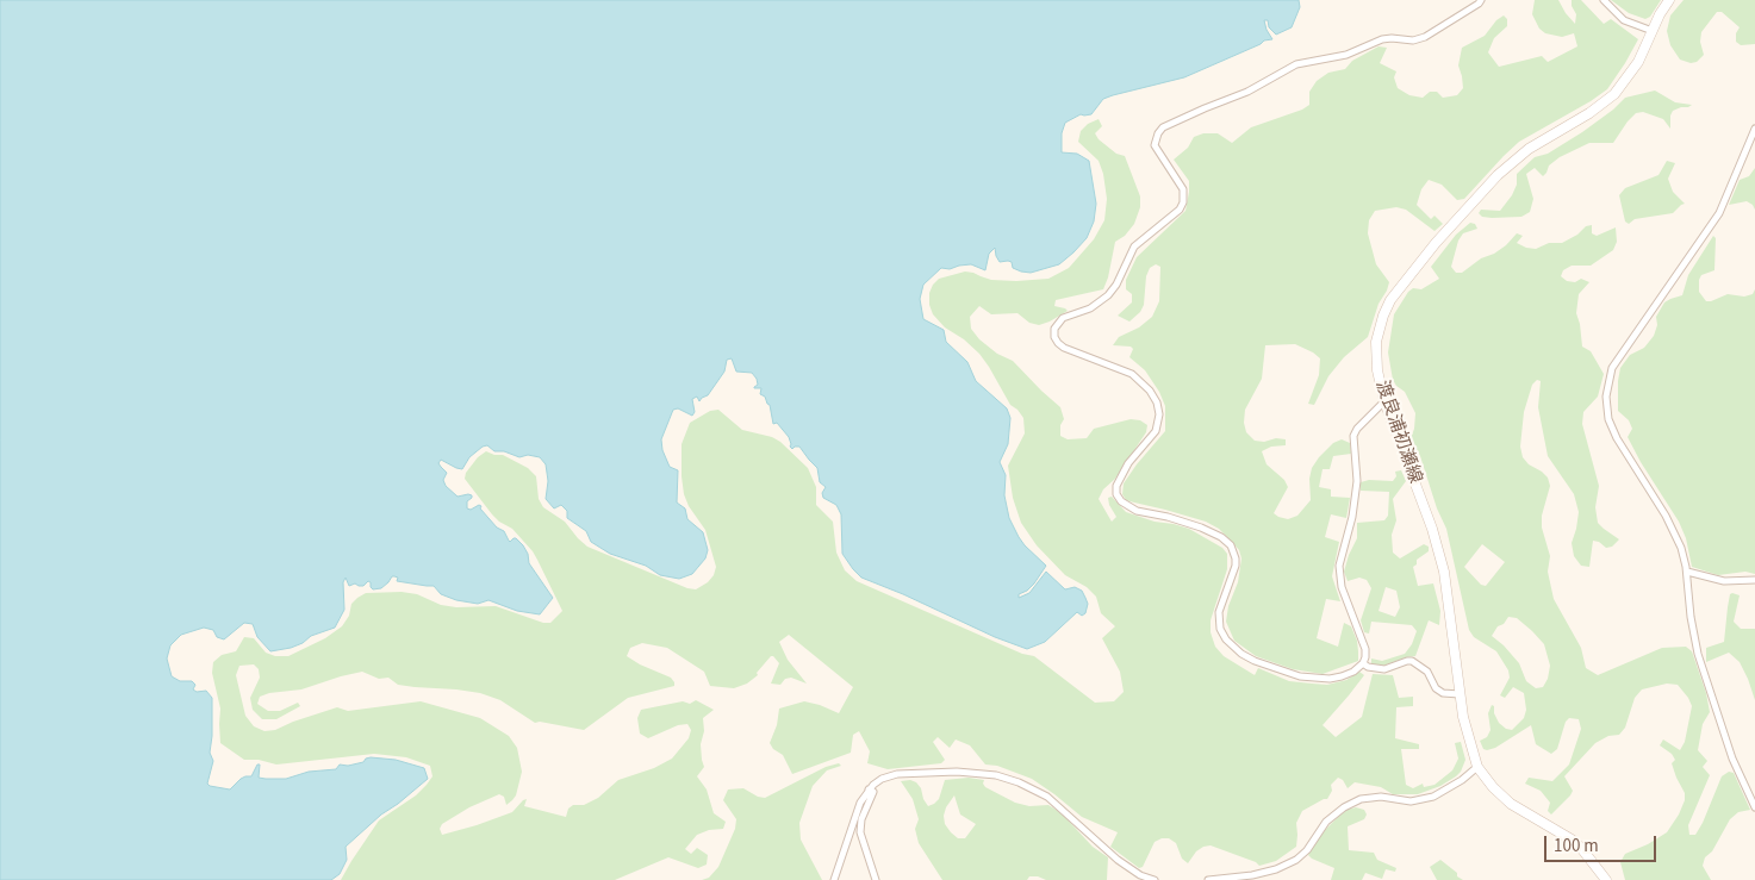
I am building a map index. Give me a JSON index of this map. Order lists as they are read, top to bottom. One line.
{"streets":{"main road":["渡良浦初瀬線"]},"scale_bar":"100 m"}
